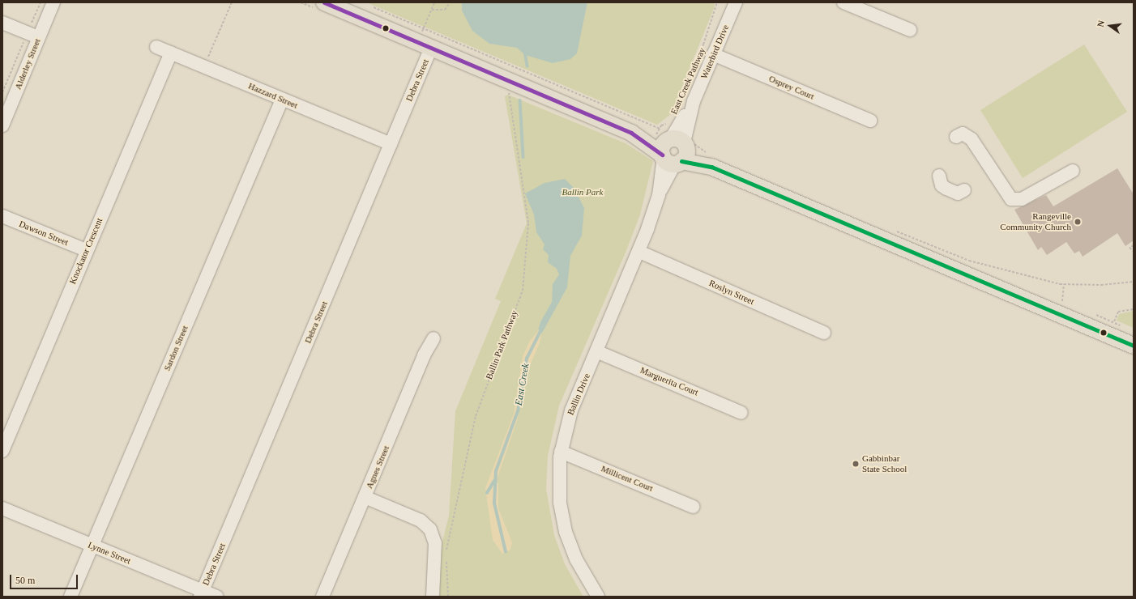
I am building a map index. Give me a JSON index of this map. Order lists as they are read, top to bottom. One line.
{"streets":{"street":["Waterbird Drive","Alderley Street","Debra Street","Osprey Court","Hazzard Street","Dawson Street","Knockator Crescent","Roslyn Street","Sardon Street","Marguerita Court","Ballin Drive","Agnes Street","Millicent Court","Lynne Street"],"path":["East Creek Pathway","Ballin Park Pathway"]},"crossings":[["Waterbird Drive","East Creek Pathway"],["Waterbird Drive","Osprey Court"],["Waterbird Drive","Ballin Drive"],["Debra Street","Hazzard Street"],["Debra Street","Lynne Street"],["East Creek Pathway","Ballin Drive"],["Hazzard Street","Knockator Crescent"],["Hazzard Street","Sardon Street"],["Dawson Street","Knockator Crescent"],["Roslyn Street","Ballin Drive"],["Sardon Street","Lynne Street"],["Marguerita Court","Ballin Drive"],["Ballin Drive","Millicent Court"]],"water":["East Creek"],"parks":["Ballin Park"],"places":["Rangeville Community Church","Gabbinbar State School"],"scale_bar":"50 m","north":"left"}
